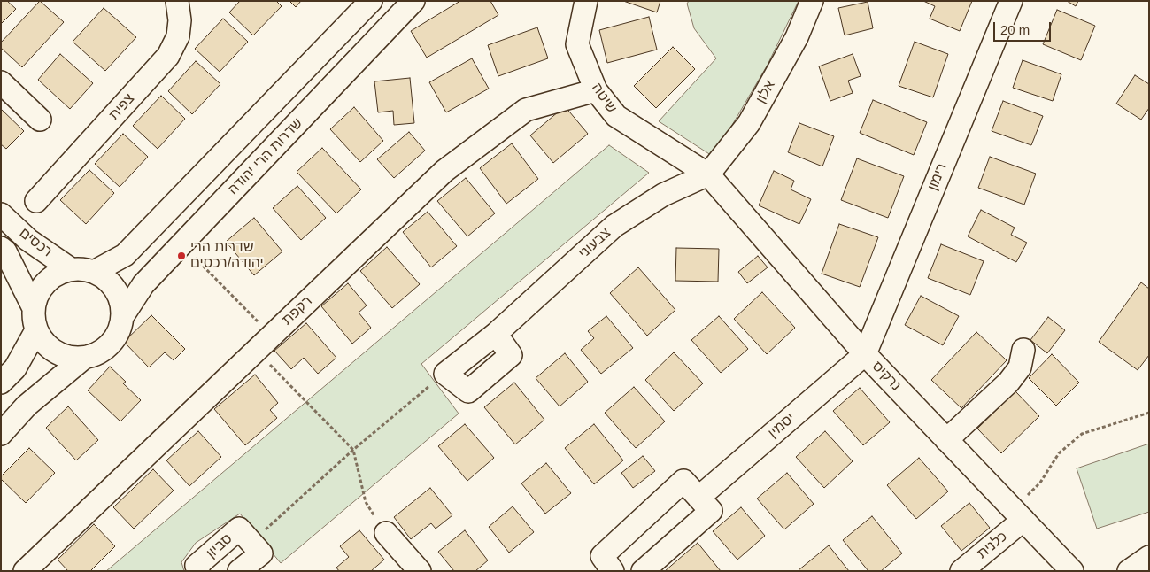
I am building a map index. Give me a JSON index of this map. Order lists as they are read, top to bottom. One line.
{"streets":{"street":["אלון","שיטה","צפית","שדרות הרי יהודה","רימון","רכסים","צבעוני","רקפת","נרקיס","יסמין","כלנית","סביון"]},"crossings":[["אלון","שיטה"],["אלון","צבעוני"],["אלון","נרקיס"],["שיטה","צבעוני"],["שיטה","רקפת"],["שיטה","נרקיס"],["שדרות הרי יהודה","רכסים"],["רימון","נרקיס"],["רימון","יסמין"],["צבעוני","נרקיס"],["נרקיס","יסמין"],["נרקיס","כלנית"]],"places":["שדרות הרי יהודה/רכסים"],"scale_bar":"20 m"}
